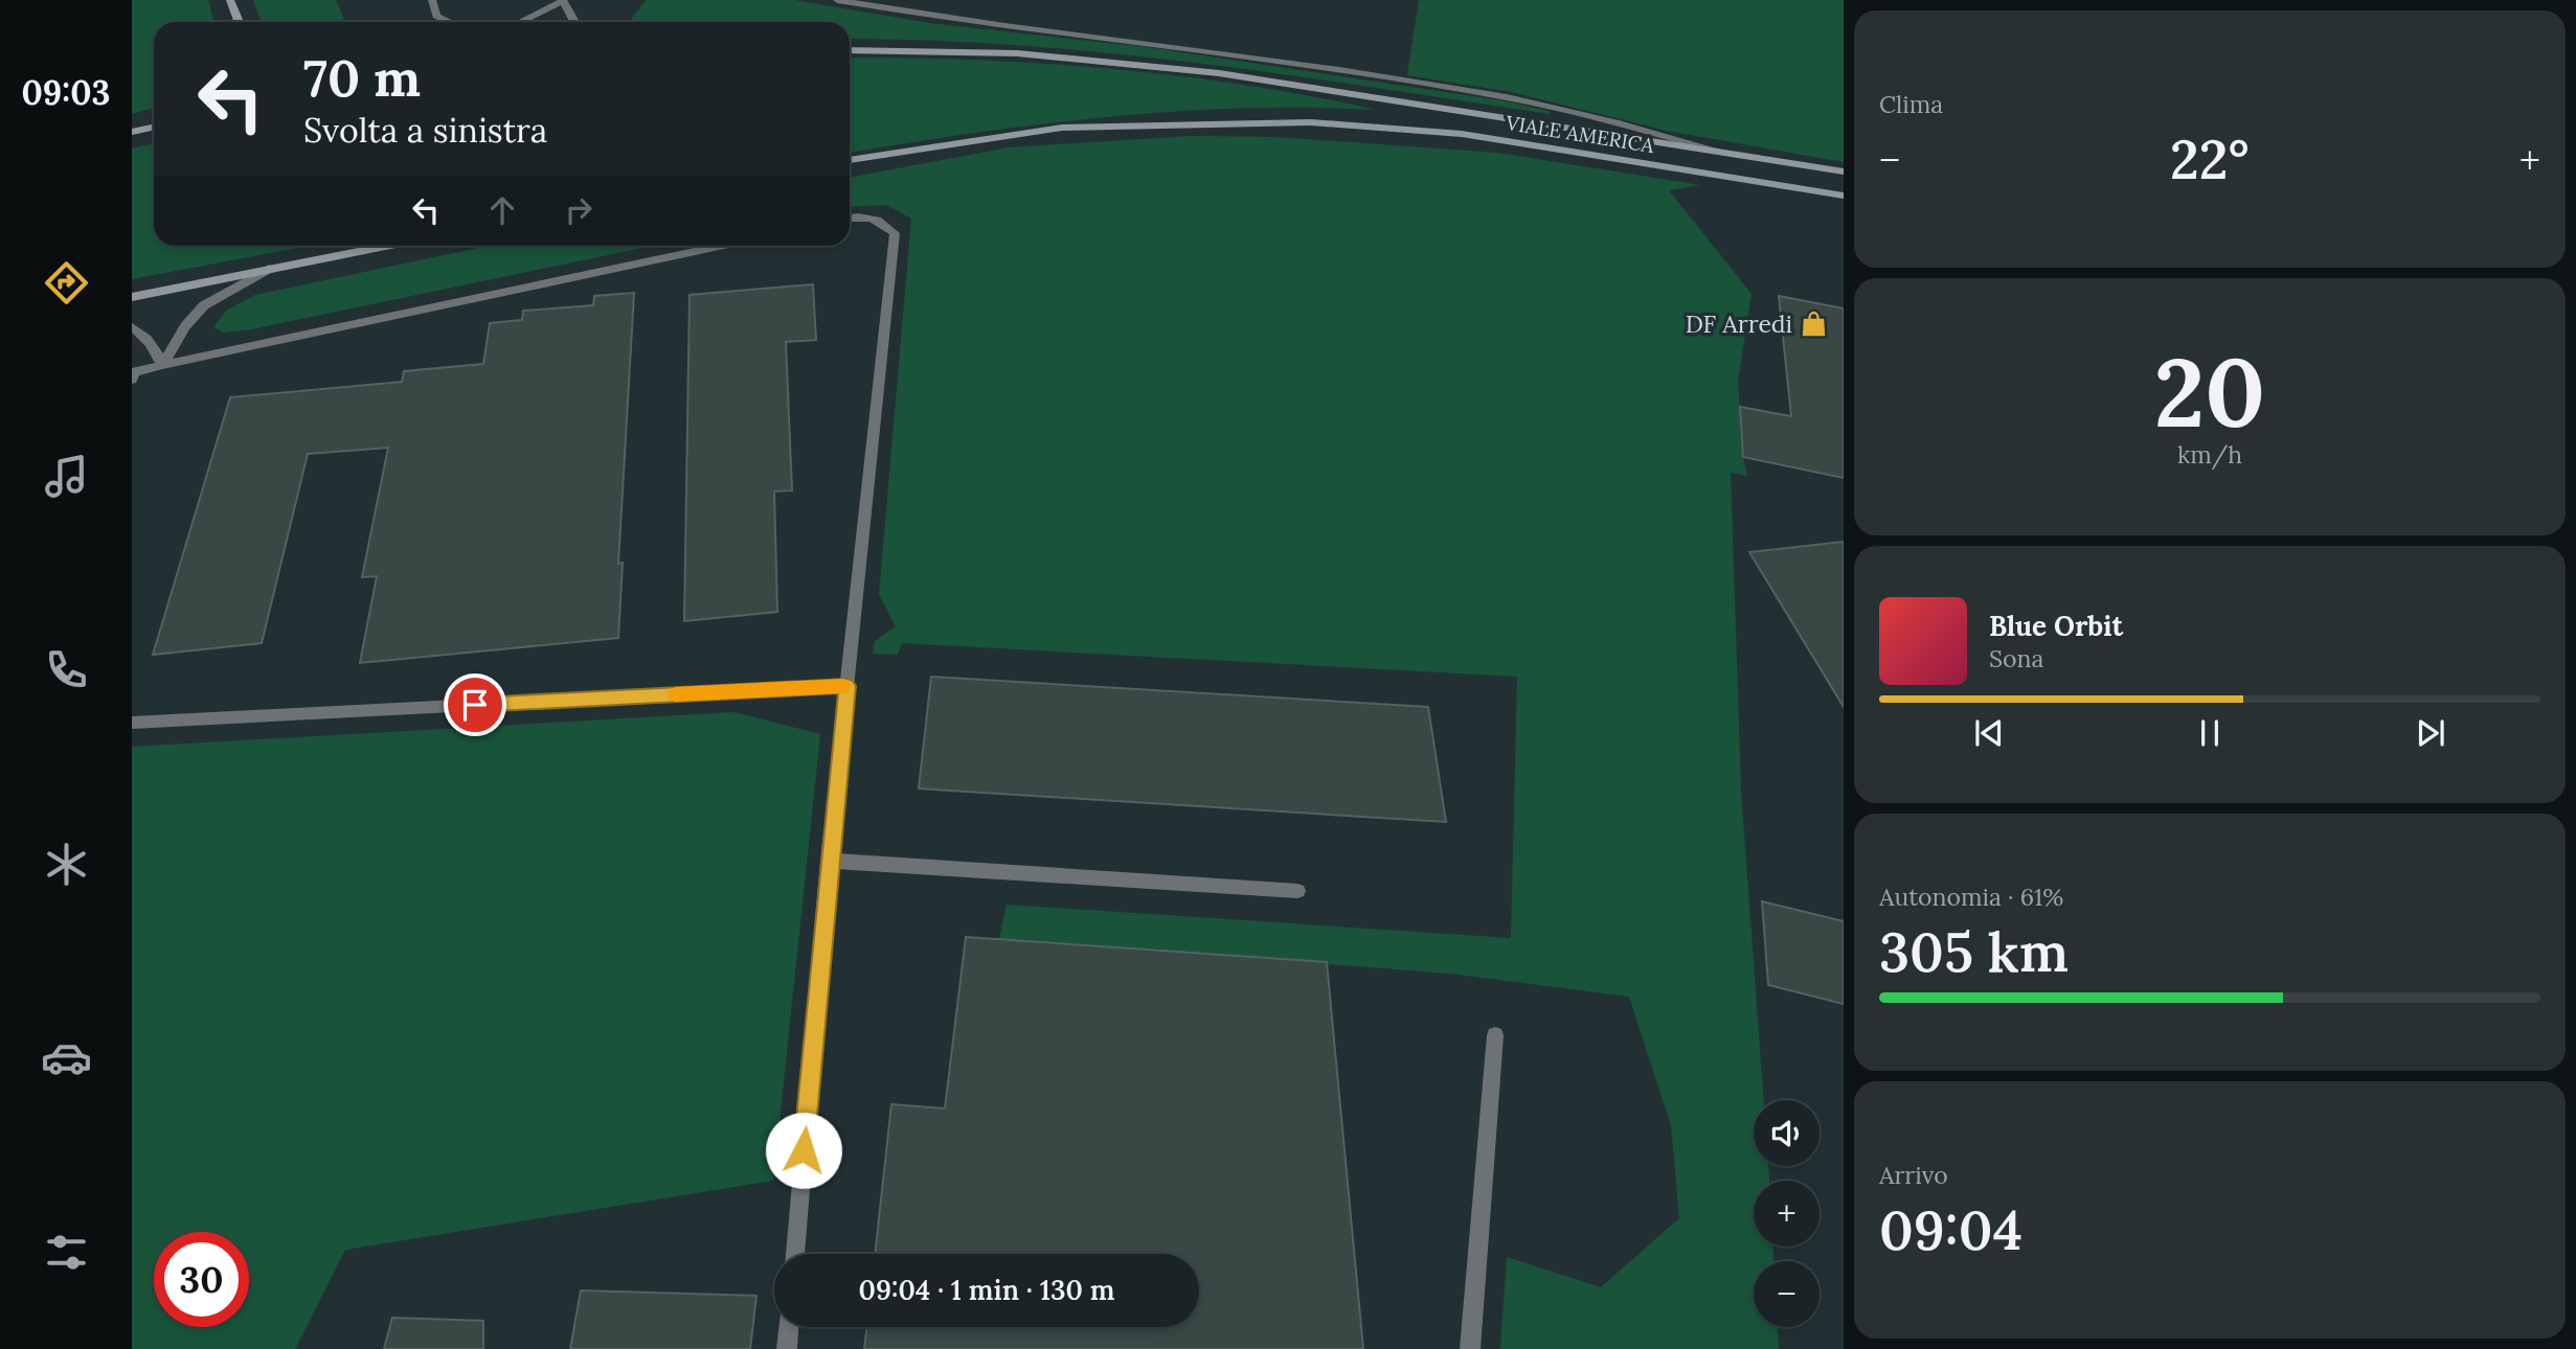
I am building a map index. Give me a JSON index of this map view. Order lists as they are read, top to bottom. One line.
{"streets":{"main road":["VIALE AMERICA"]},"places":{"shop":["DF Arredi"]},"page":{"tabs":"09:03","tile":["Clima",["20","km/h"],["Autonomia · 61%","305 km"],["Arrivo","09:04"]],"turn":["70 m","Svolta a sinistra"],"heat":["−","22°","+"],"song":["Blue Orbit","Sona"],"map_buttons":["+","−"],"limit":"30","trip":"09:04 · 1 min · 130 m"}}
